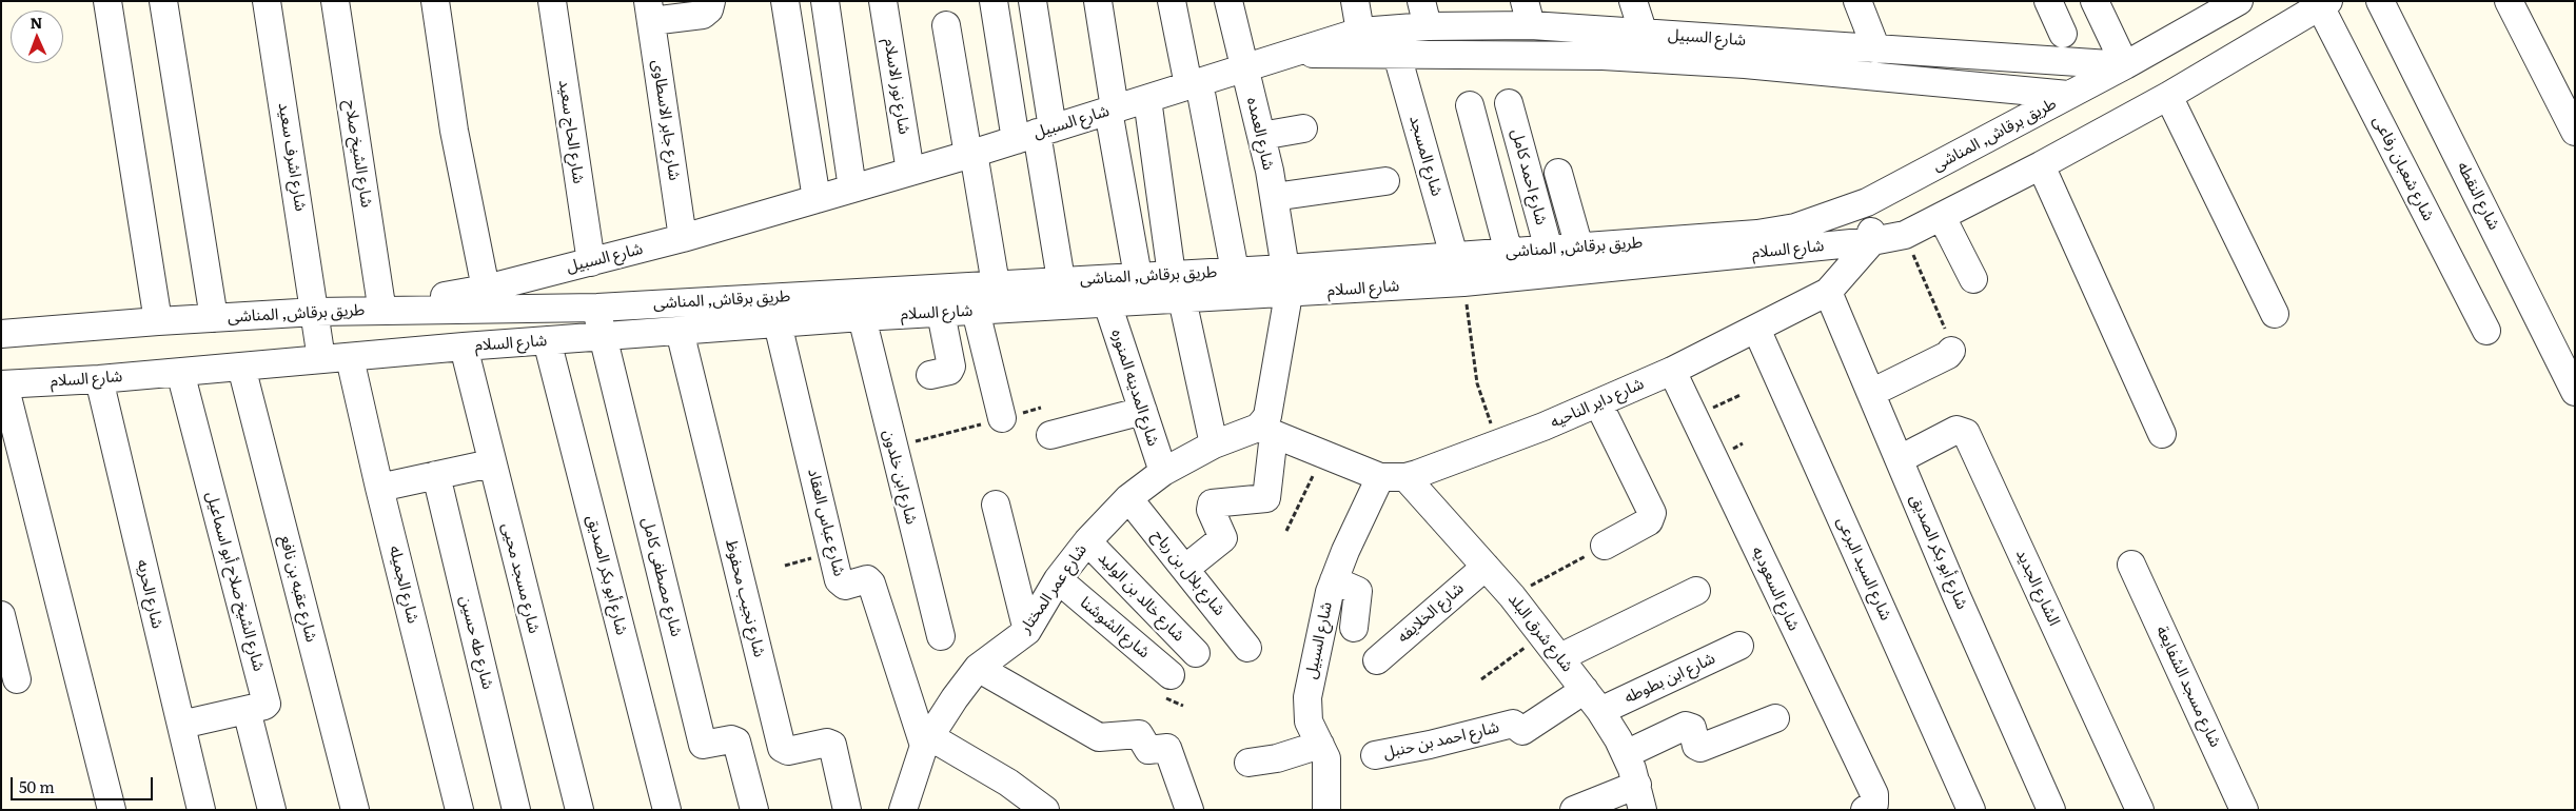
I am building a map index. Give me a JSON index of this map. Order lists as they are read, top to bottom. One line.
{"streets":{"street":["شارع السبيل","شارع نور الاسلام","شارع جابر الاسطاوى","شارع الحاج سعيد","شارع العمده","طريق برقاش, المناشى","شارع الشيخ صلاح","شارع المسجد","شارع اشرف سعيد","شارع شعبان رفاعى","شارع احمد كامل","شارع النقطه","شارع السلام","شارع المدينه المنوره","شارع داير الناحيه","شارع ابن خلدون","شارع عباس العقاد","شارع أبو بكر الصديق","شارع السيد البرعى","شارع بلال بن رباح","شارع مصطفى كامل","شارع مسجد محيى","شارع الشيخ صلاح أبو اسماعيل","شارع الجميله","الشارع الجديد","شارع عقبه بن نافع","شارع عمر المختار","شارع السعوديه","شارع الحريه","شارع خالد بن الوليد","شارع نجيب محفوظ","شارع الخلايفه","شارع الشوشنا","شارع شرق البلد","شارع طه حسين","شارع ابن بطوطه","شارع مسجد الشفايعة","شارع احمد بن حنبل"]},"crossings":[["شارع السبيل","شارع نور الاسلام"],["شارع السبيل","شارع جابر الاسطاوى"],["شارع السبيل","شارع الحاج سعيد"],["شارع السبيل","شارع العمده"],["شارع السبيل","طريق برقاش, المناشى"],["شارع السبيل","شارع الشيخ صلاح"],["شارع السبيل","شارع المسجد"],["شارع السبيل","شارع داير الناحيه"],["شارع السبيل","شارع شرق البلد"],["شارع العمده","طريق برقاش, المناشى"],["شارع العمده","شارع السلام"],["طريق برقاش, المناشى","شارع المسجد"],["طريق برقاش, المناشى","شارع اشرف سعيد"],["طريق برقاش, المناشى","شارع احمد كامل"],["طريق برقاش, المناشى","شارع السلام"],["طريق برقاش, المناشى","شارع مصطفى كامل"],["شارع اشرف سعيد","شارع السلام"],["شارع السلام","شارع المدينه المنوره"],["شارع السلام","شارع داير الناحيه"],["شارع السلام","شارع ابن خلدون"],["شارع السلام","شارع عباس العقاد"],["شارع السلام","شارع أبو بكر الصديق"],["شارع السلام","شارع مصطفى كامل"],["شارع السلام","شارع مسجد محيى"],["شارع السلام","شارع الشيخ صلاح أبو اسماعيل"],["شارع السلام","شارع الجميله"],["شارع السلام","شارع عقبه بن نافع"],["شارع السلام","شارع الحريه"],["شارع السلام","شارع نجيب محفوظ"],["شارع المدينه المنوره","شارع عمر المختار"],["شارع داير الناحيه","شارع أبو بكر الصديق"],["شارع داير الناحيه","شارع السيد البرعى"],["شارع داير الناحيه","شارع السعوديه"],["شارع داير الناحيه","شارع شرق البلد"],["شارع عباس العقاد","شارع عمر المختار"],["شارع أبو بكر الصديق","الشارع الجديد"],["شارع بلال بن رباح","شارع عمر المختار"],["شارع الشيخ صلاح أبو اسماعيل","شارع الحريه"],["شارع عمر المختار","شارع خالد بن الوليد"],["شارع عمر المختار","شارع الشوشنا"],["شارع الخلايفه","شارع شرق البلد"],["شارع شرق البلد","شارع ابن بطوطه"],["شارع شرق البلد","شارع احمد بن حنبل"],["شارع ابن بطوطه","شارع احمد بن حنبل"]],"scale_bar":"50 m","north":"top"}
